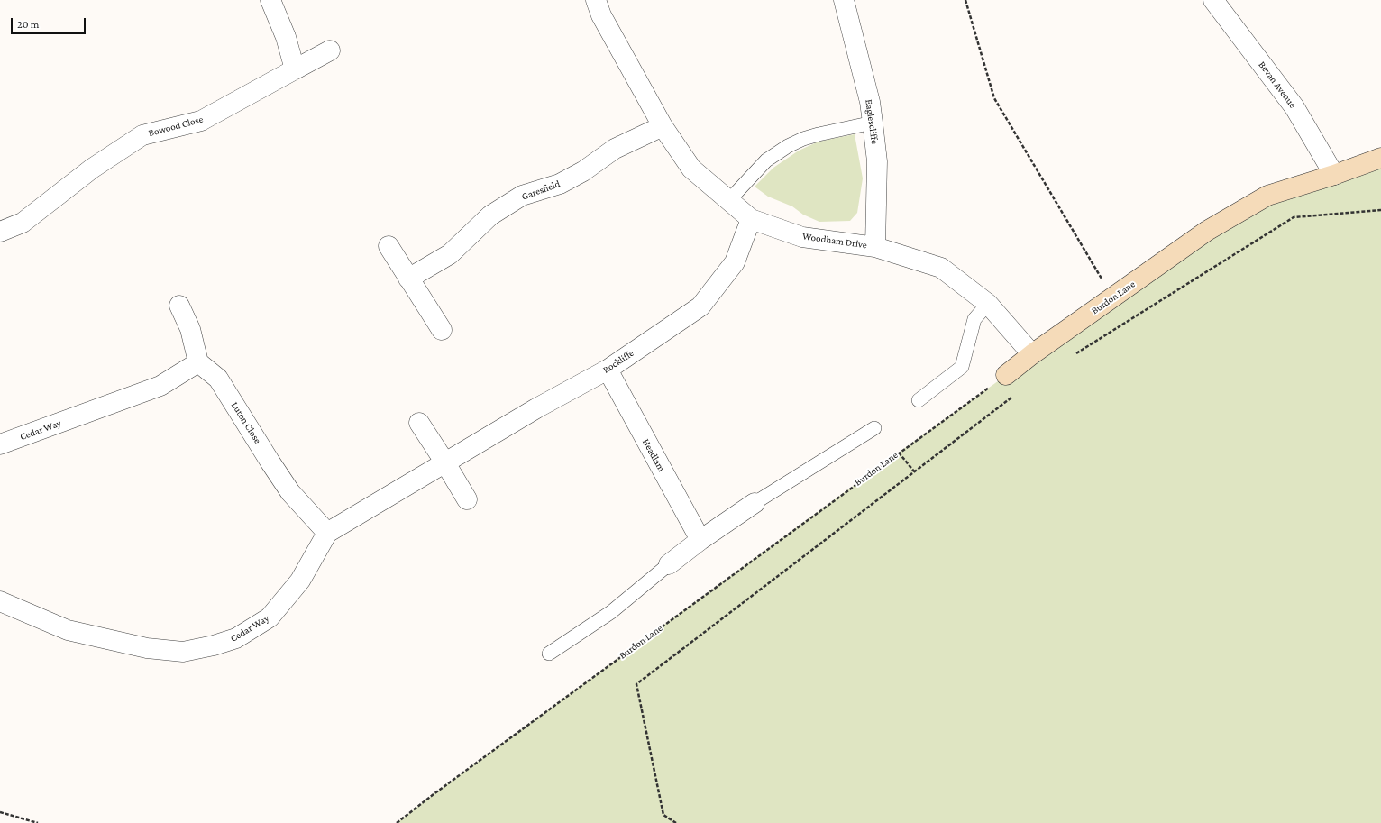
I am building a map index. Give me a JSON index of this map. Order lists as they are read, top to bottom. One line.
{"streets":{"street":["Bevan Avenue","Eaglescliffe","Bowood Close","Garesfield","Woodham Drive","Burdon Lane","Rockliffe","Luton Close","Cedar Way","Headlam"]},"crossings":[["Bevan Avenue","Burdon Lane"],["Eaglescliffe","Woodham Drive"],["Garesfield","Woodham Drive"],["Woodham Drive","Burdon Lane"],["Woodham Drive","Rockliffe"],["Rockliffe","Headlam"],["Luton Close","Cedar Way"]],"scale_bar":"20 m"}
